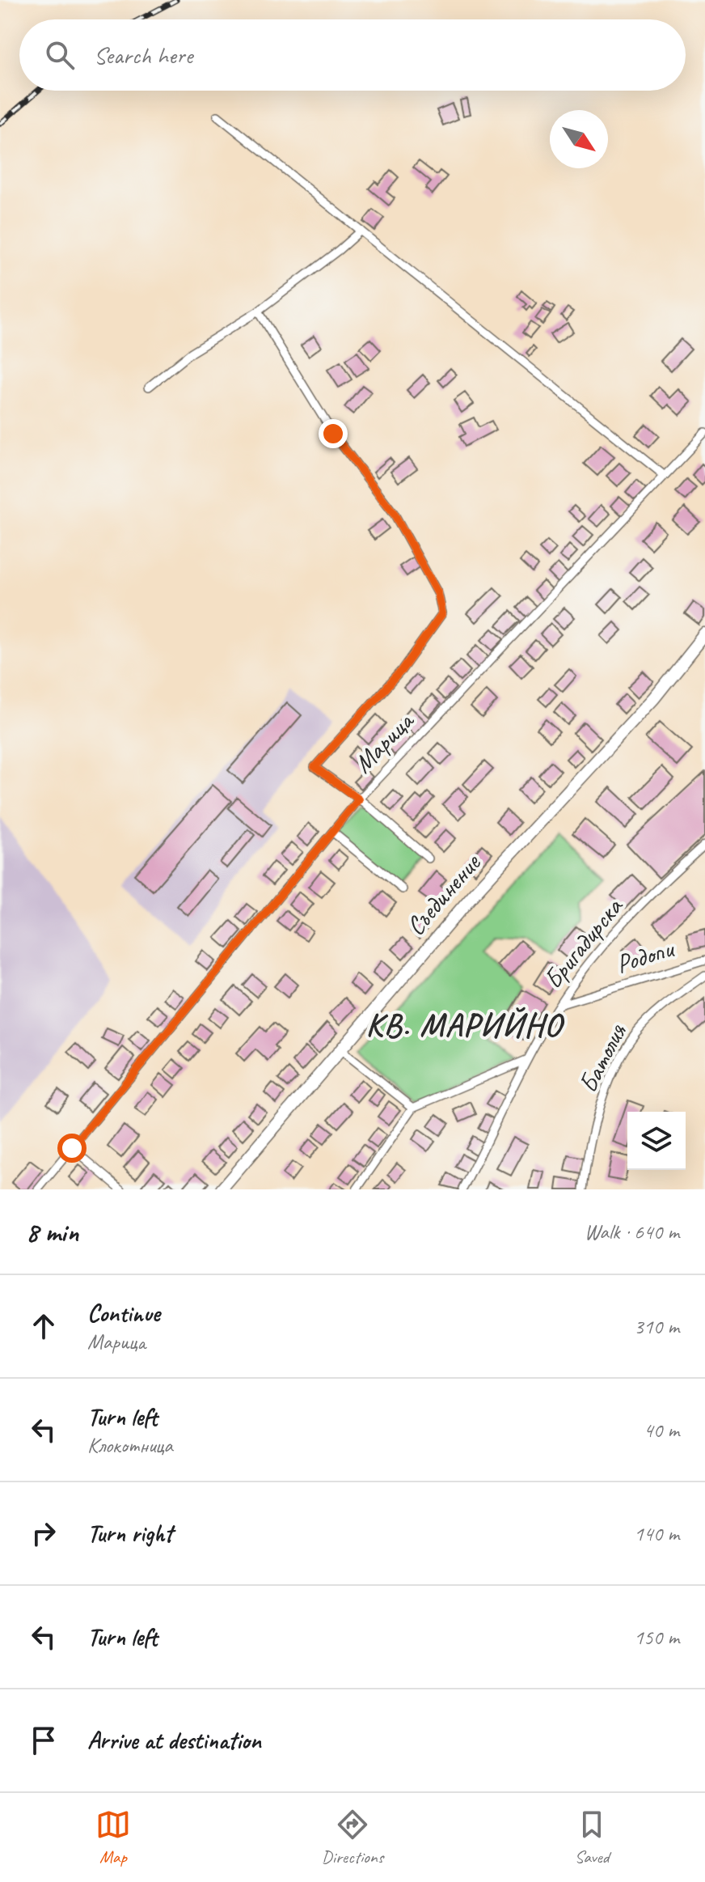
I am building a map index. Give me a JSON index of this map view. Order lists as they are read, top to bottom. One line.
{"streets":{"street":["Марица","Съединение","Бригадирска","Родопи","Батолия"]},"crossings":[["Бригадирска","Родопи"]],"districts":["КВ. МАРИЙНО"],"north":"bottom right","page":{"search":"Search here","heading":["8 min","Walk · 640 m"],"list":[["Continue","Марица","310 m"],["Turn left","Клокотница","40 m"],["Turn right","140 m"],["Turn left","150 m"],"Arrive at destination"],"nav":["Map","Directions","Saved"]}}
